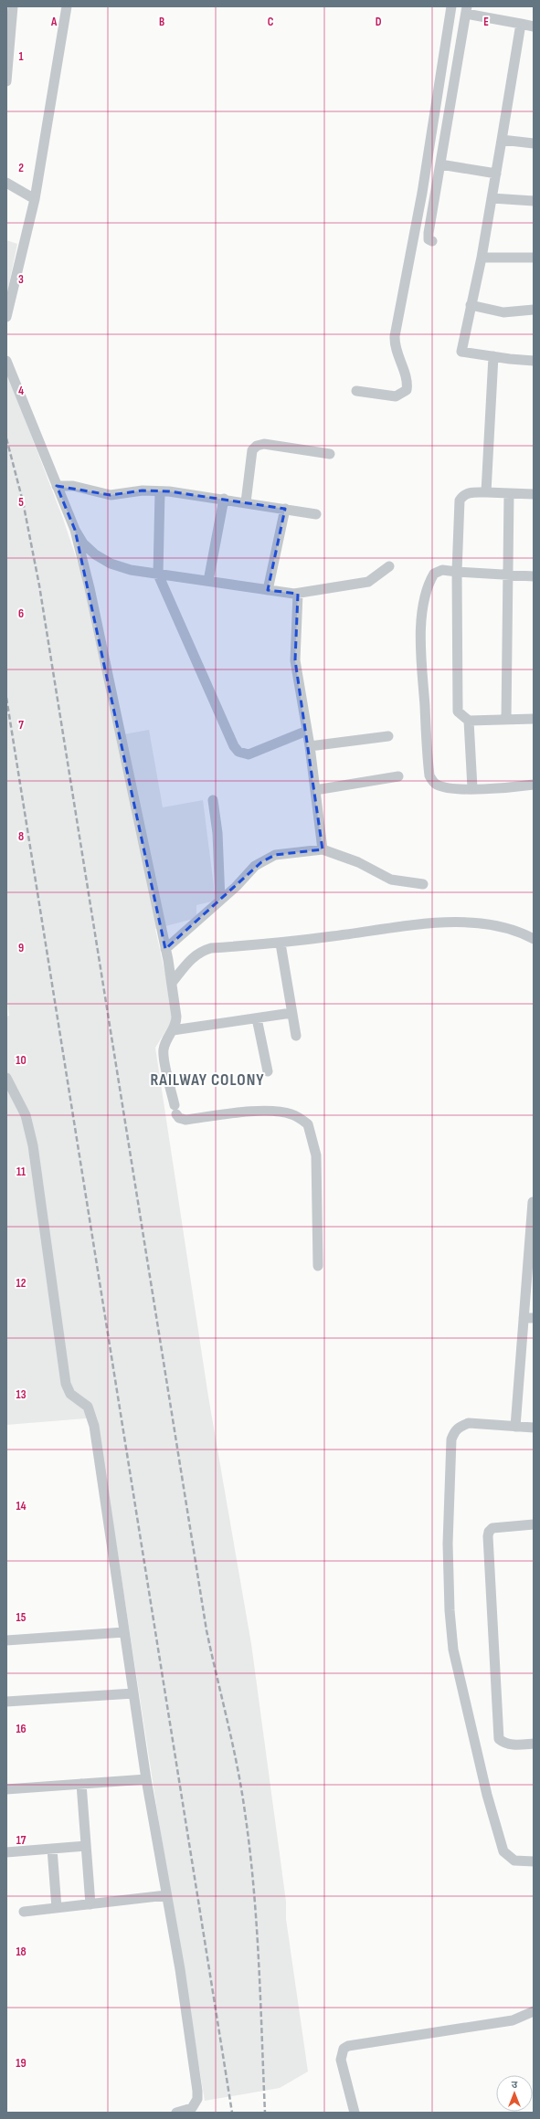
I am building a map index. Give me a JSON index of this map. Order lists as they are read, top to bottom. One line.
{"districts":["RAILWAY COLONY"],"north":"top","grid":{"columns":["A","B","C","D","E"],"rows":["1","2","3","4","5","6","7","8","9","10","11","12","13","14","15","16","17","18","19"]}}
